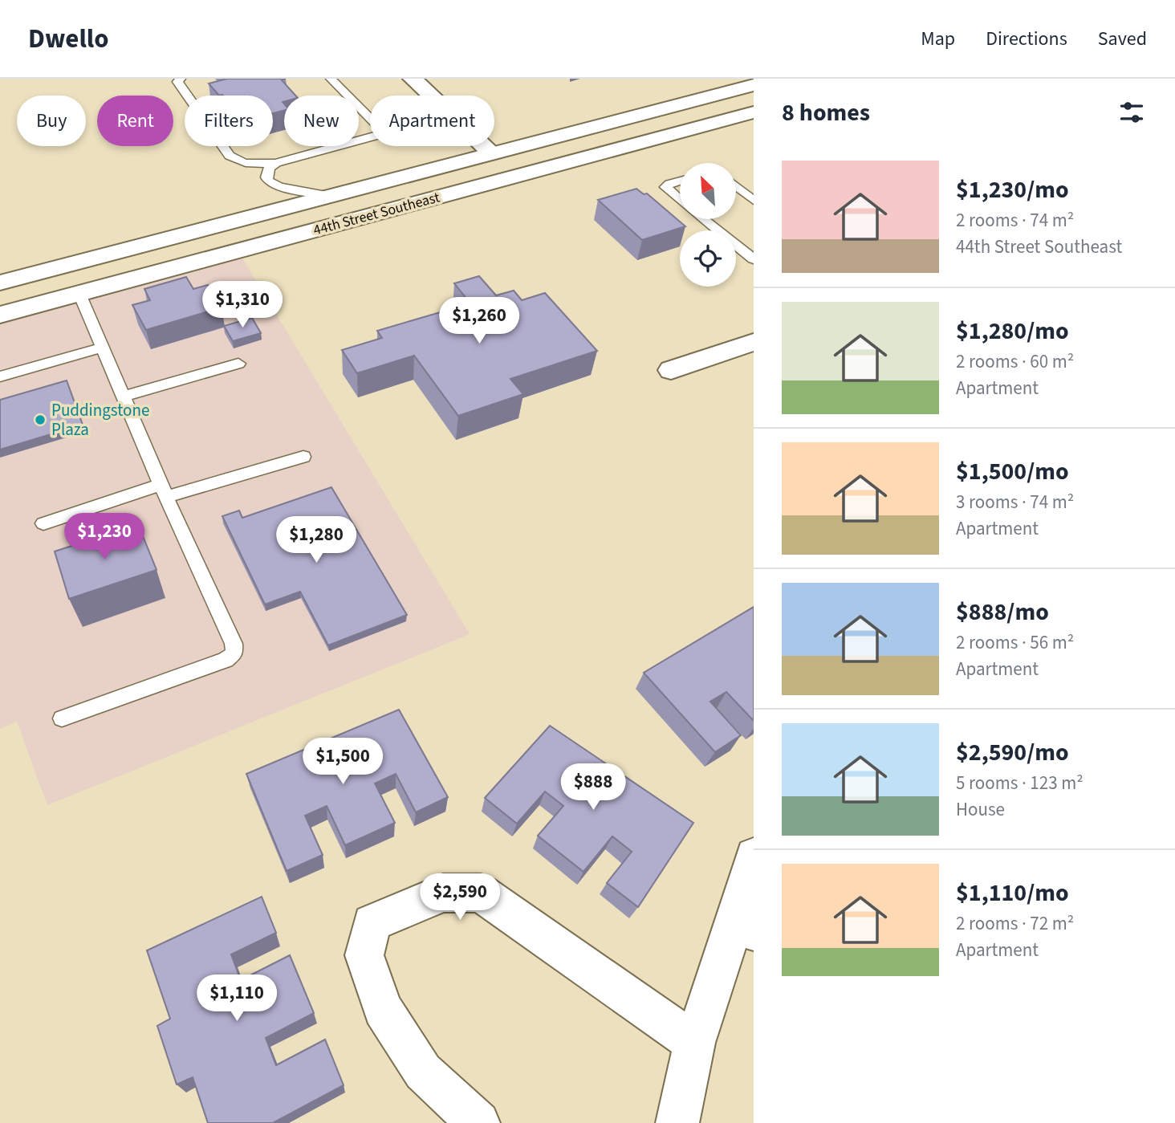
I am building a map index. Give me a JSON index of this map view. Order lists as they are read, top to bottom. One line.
{"streets":{"main road":["44th Street Southeast"]},"places":["Puddingstone Plaza"],"north":"top left","page":{"header":"Dwello","nav":["Map","Directions","Saved"],"heading":"8 homes","chip":["Buy","Rent","Filters","New","Apartment"],"list":[{"name":"$1,230/mo","note":"2 rooms · 74 m² · 44th Street Southeast"},{"name":"$1,280/mo","note":"2 rooms · 60 m² · Apartment"},{"name":"$1,500/mo","note":"3 rooms · 74 m² · Apartment"},{"name":"$888/mo","note":"2 rooms · 56 m² · Apartment"},{"name":"$2,590/mo","note":"5 rooms · 123 m² · House"},{"name":"$1,110/mo","note":"2 rooms · 72 m² · Apartment"}],"price":["$1,310","$1,260","$1,230","$1,280","$1,500","$888","$2,590","$1,110"]}}
